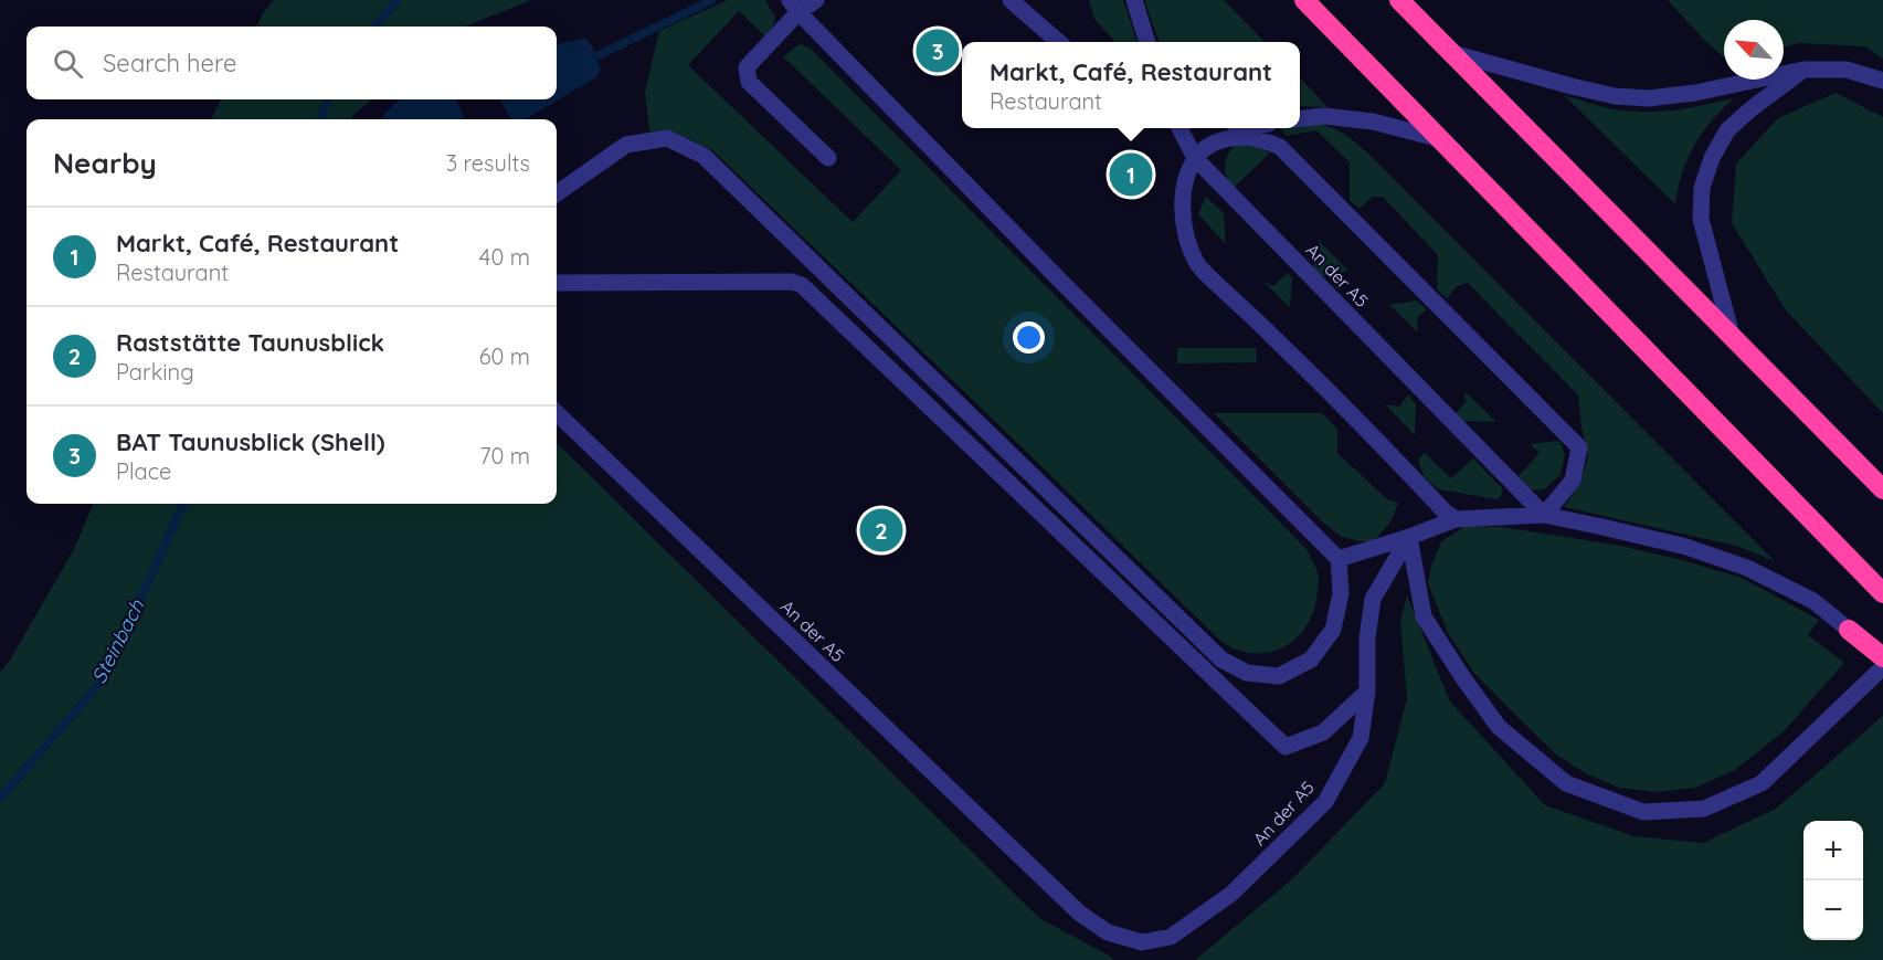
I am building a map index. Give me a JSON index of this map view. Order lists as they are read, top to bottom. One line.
{"streets":{"lane":["An der A5"]},"water":["Steinbach"],"north":"top left","page":{"pins":["3","1","2"],"search":"Search here","popup":["Markt, Café, Restaurant","Restaurant"],"heading":["Nearby","3 results"],"list":[{"mark":"1","name":"Markt, Café, Restaurant","note":"Restaurant","value":"40 m"},{"mark":"2","name":"Raststätte Taunusblick","note":"Parking","value":"60 m"},{"mark":"3","name":"BAT Taunusblick (Shell)","note":"Place","value":"70 m"}],"map_buttons":["+","−"]}}
